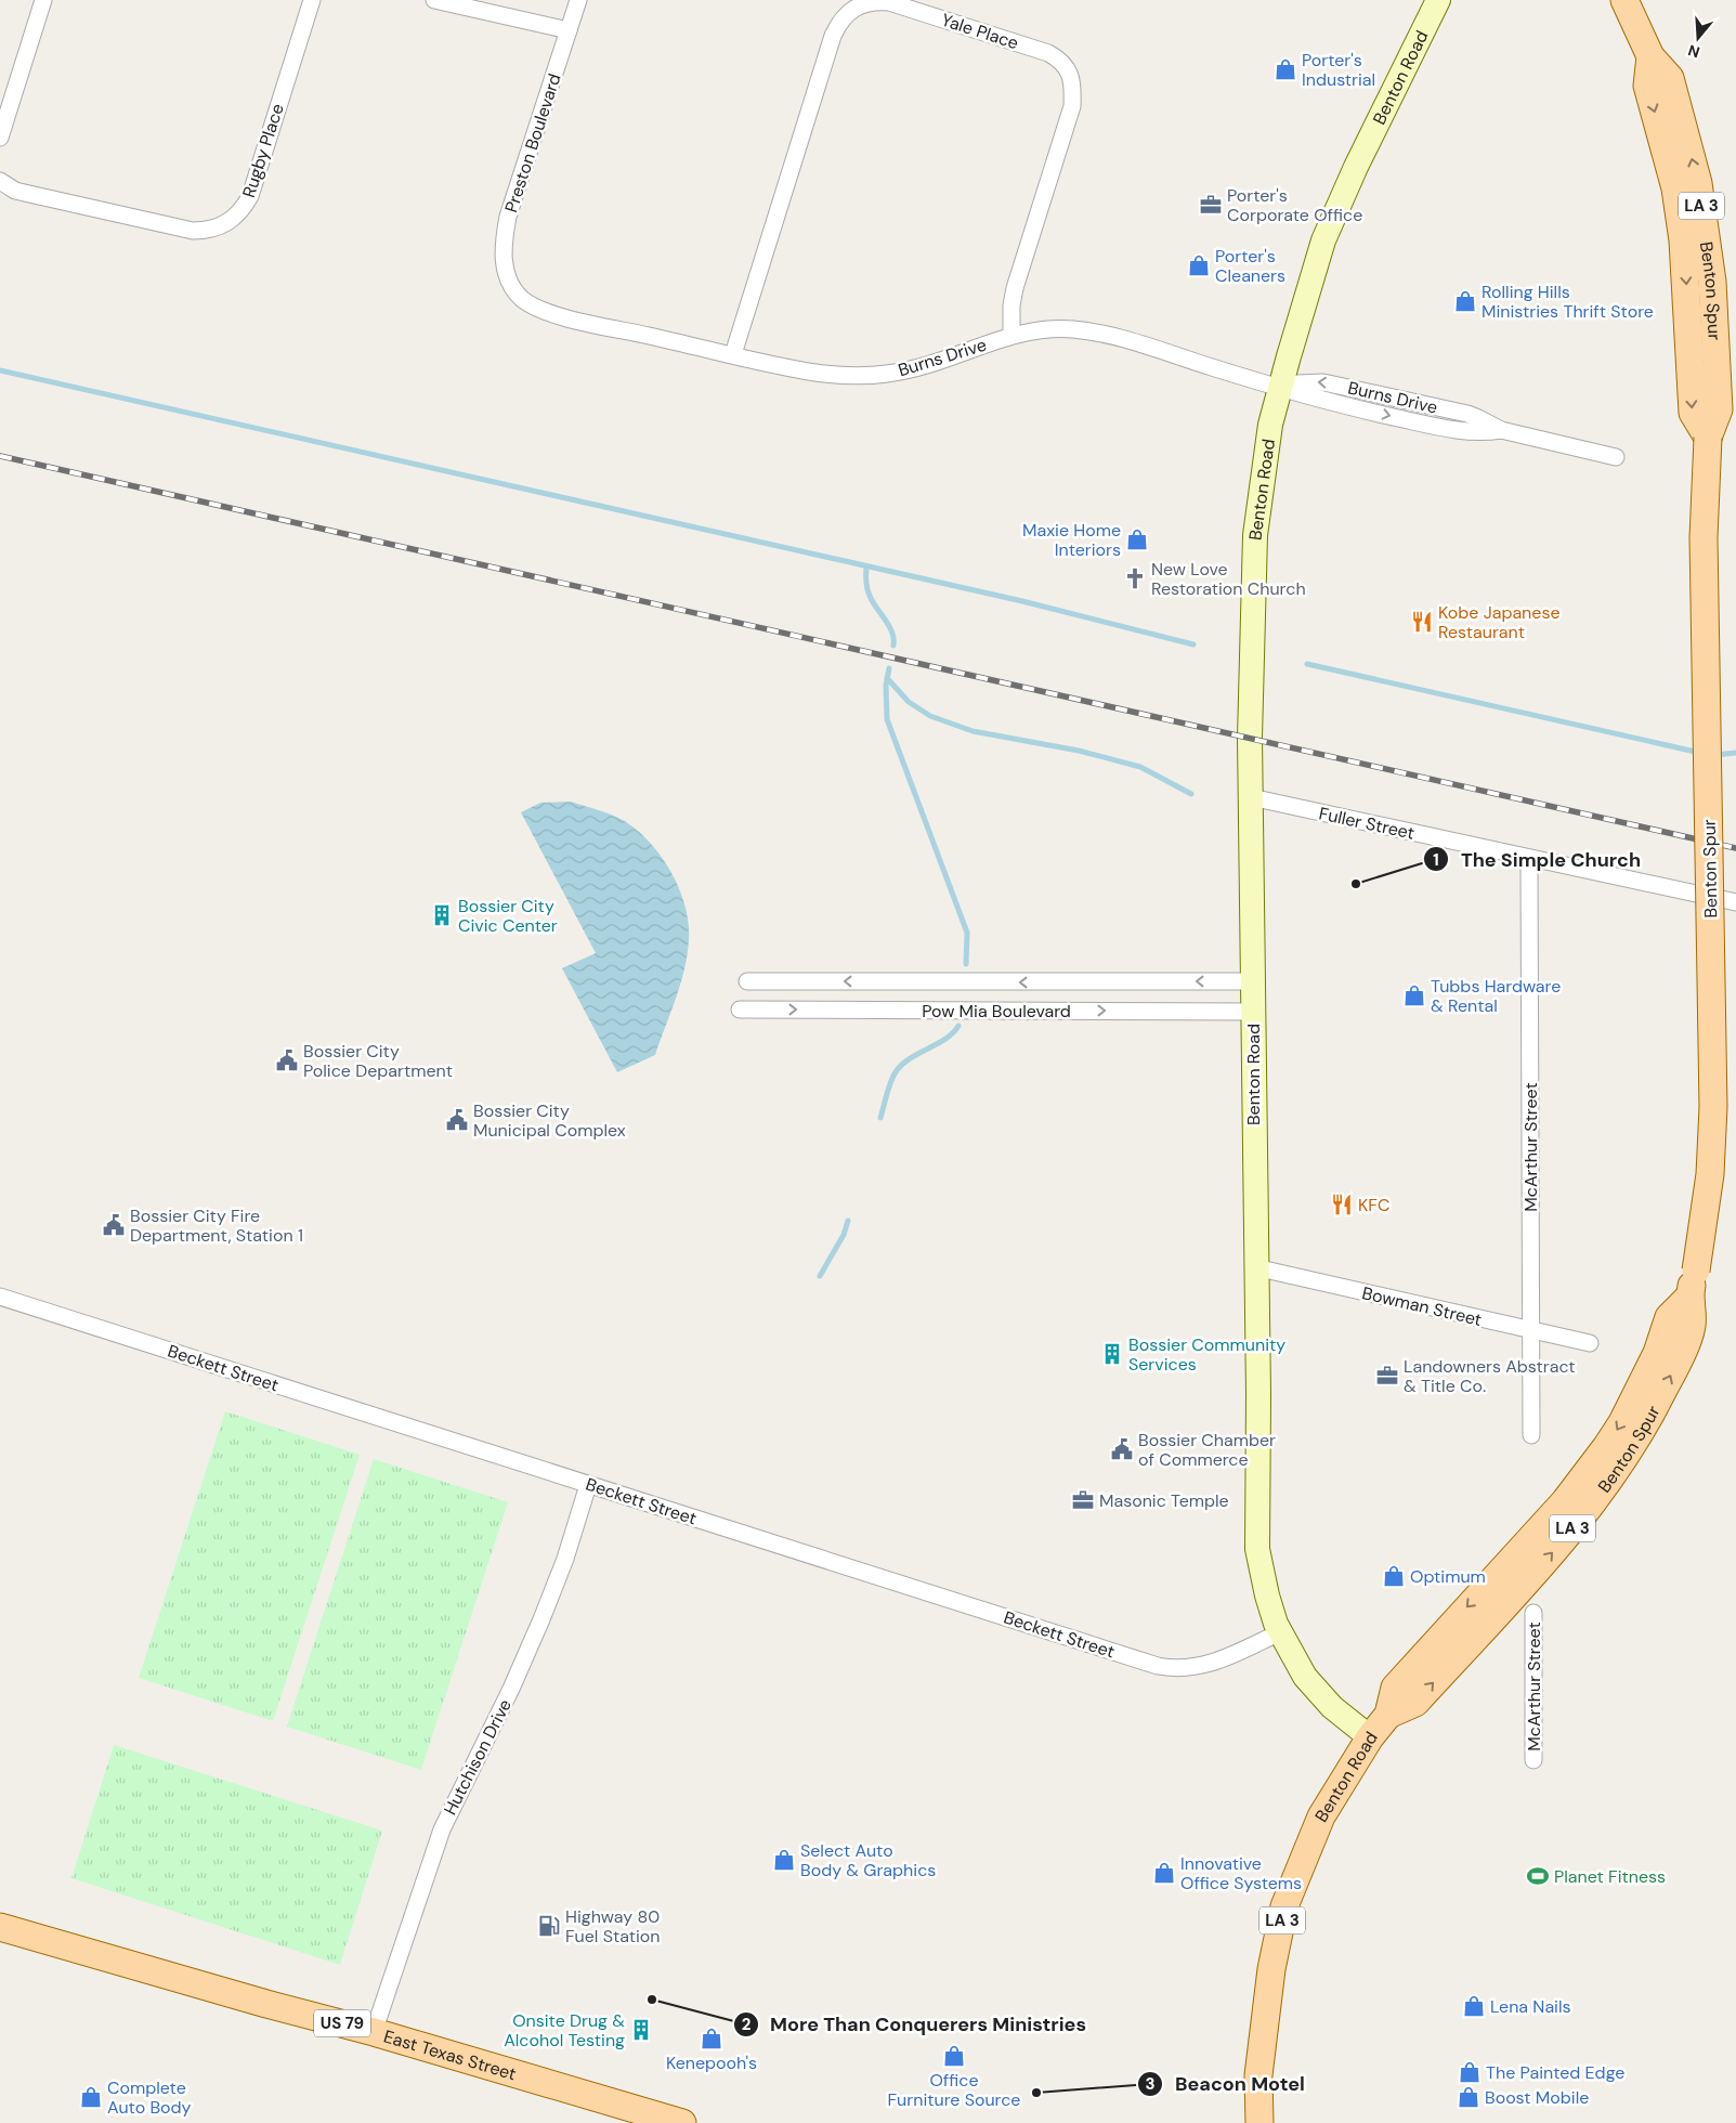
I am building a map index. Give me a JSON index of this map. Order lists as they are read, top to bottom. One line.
{"streets":{"main road":["Benton Road","LA 3","Benton Spur","US 79","East Texas Street"],"street":["Yale Place","Preston Boulevard","Rugby Place","Burns Drive","Fuller Street","Pow Mia Boulevard","McArthur Street","Bowman Street","Beckett Street","Hutchison Drive"]},"crossings":[["Yale Place","Burns Drive"],["Benton Road","Benton Spur"],["Benton Road","Burns Drive"],["Benton Road","Fuller Street"],["Benton Road","Pow Mia Boulevard"],["Benton Road","Bowman Street"],["Benton Road","Beckett Street"],["Preston Boulevard","Burns Drive"],["Fuller Street","McArthur Street"],["McArthur Street","Bowman Street"],["Beckett Street","Hutchison Drive"],["Hutchison Drive","East Texas Street"]],"places":{"shop":["Porter's Industrial","Porter's Cleaners","Rolling Hills Ministries Thrift Store","Maxie Home Interiors","Tubbs Hardware & Rental","Optimum","Select Auto Body & Graphics","Innovative Office Systems","Lena Nails","Kenepooh's","Office Furniture Source","The Painted Edge","Complete Auto Body","Boost Mobile"],"office":["Porter's Corporate Office","Landowners Abstract & Title Co.","Masonic Temple"],"church":["New Love Restoration Church"],"restaurant":["Kobe Japanese Restaurant","KFC"],"other":["The Simple Church","More Than Conquerers Ministries","Beacon Motel"],"building":["Bossier City Civic Center","Bossier Community Services","Onsite Drug & Alcohol Testing"],"public building":["Bossier City Police Department","Bossier City Municipal Complex","Bossier City Fire Department, Station 1","Bossier Chamber of Commerce"],"sports":["Planet Fitness"],"fuel station":["Highway 80 Fuel Station"]},"north":"bottom"}
